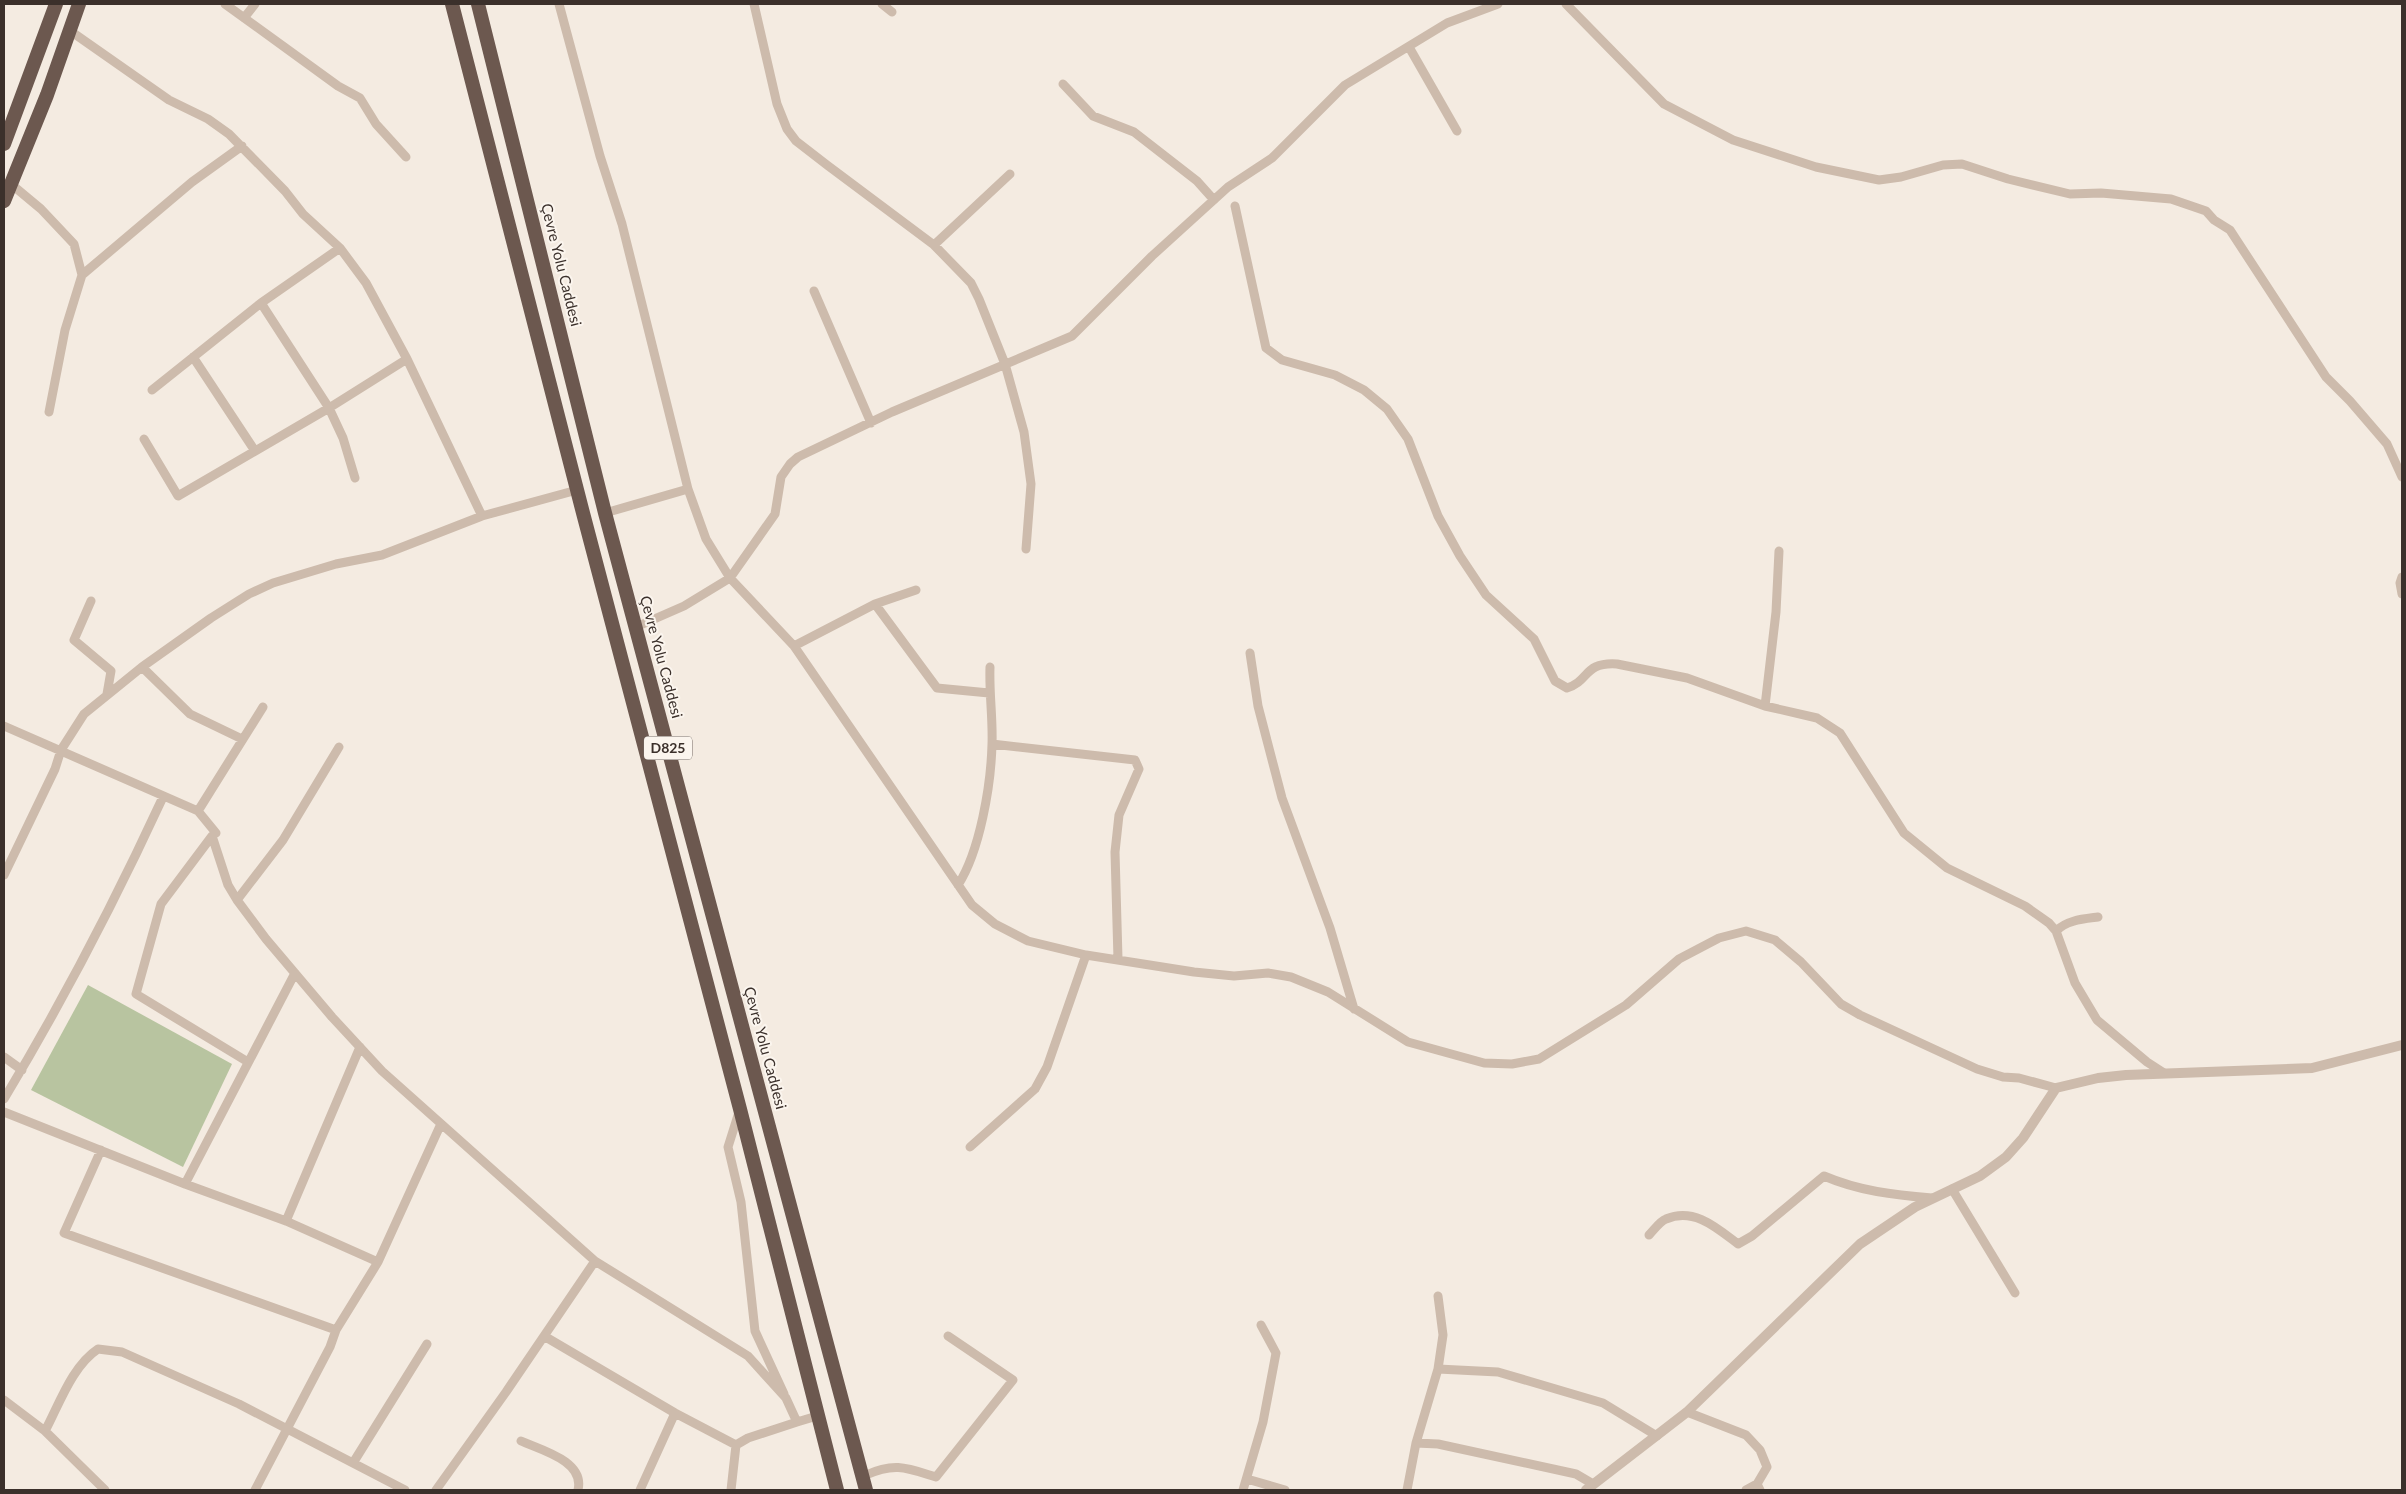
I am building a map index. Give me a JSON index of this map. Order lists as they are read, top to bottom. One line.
{"streets":{"highway":["Çevre Yolu Caddesi","D825"]}}
